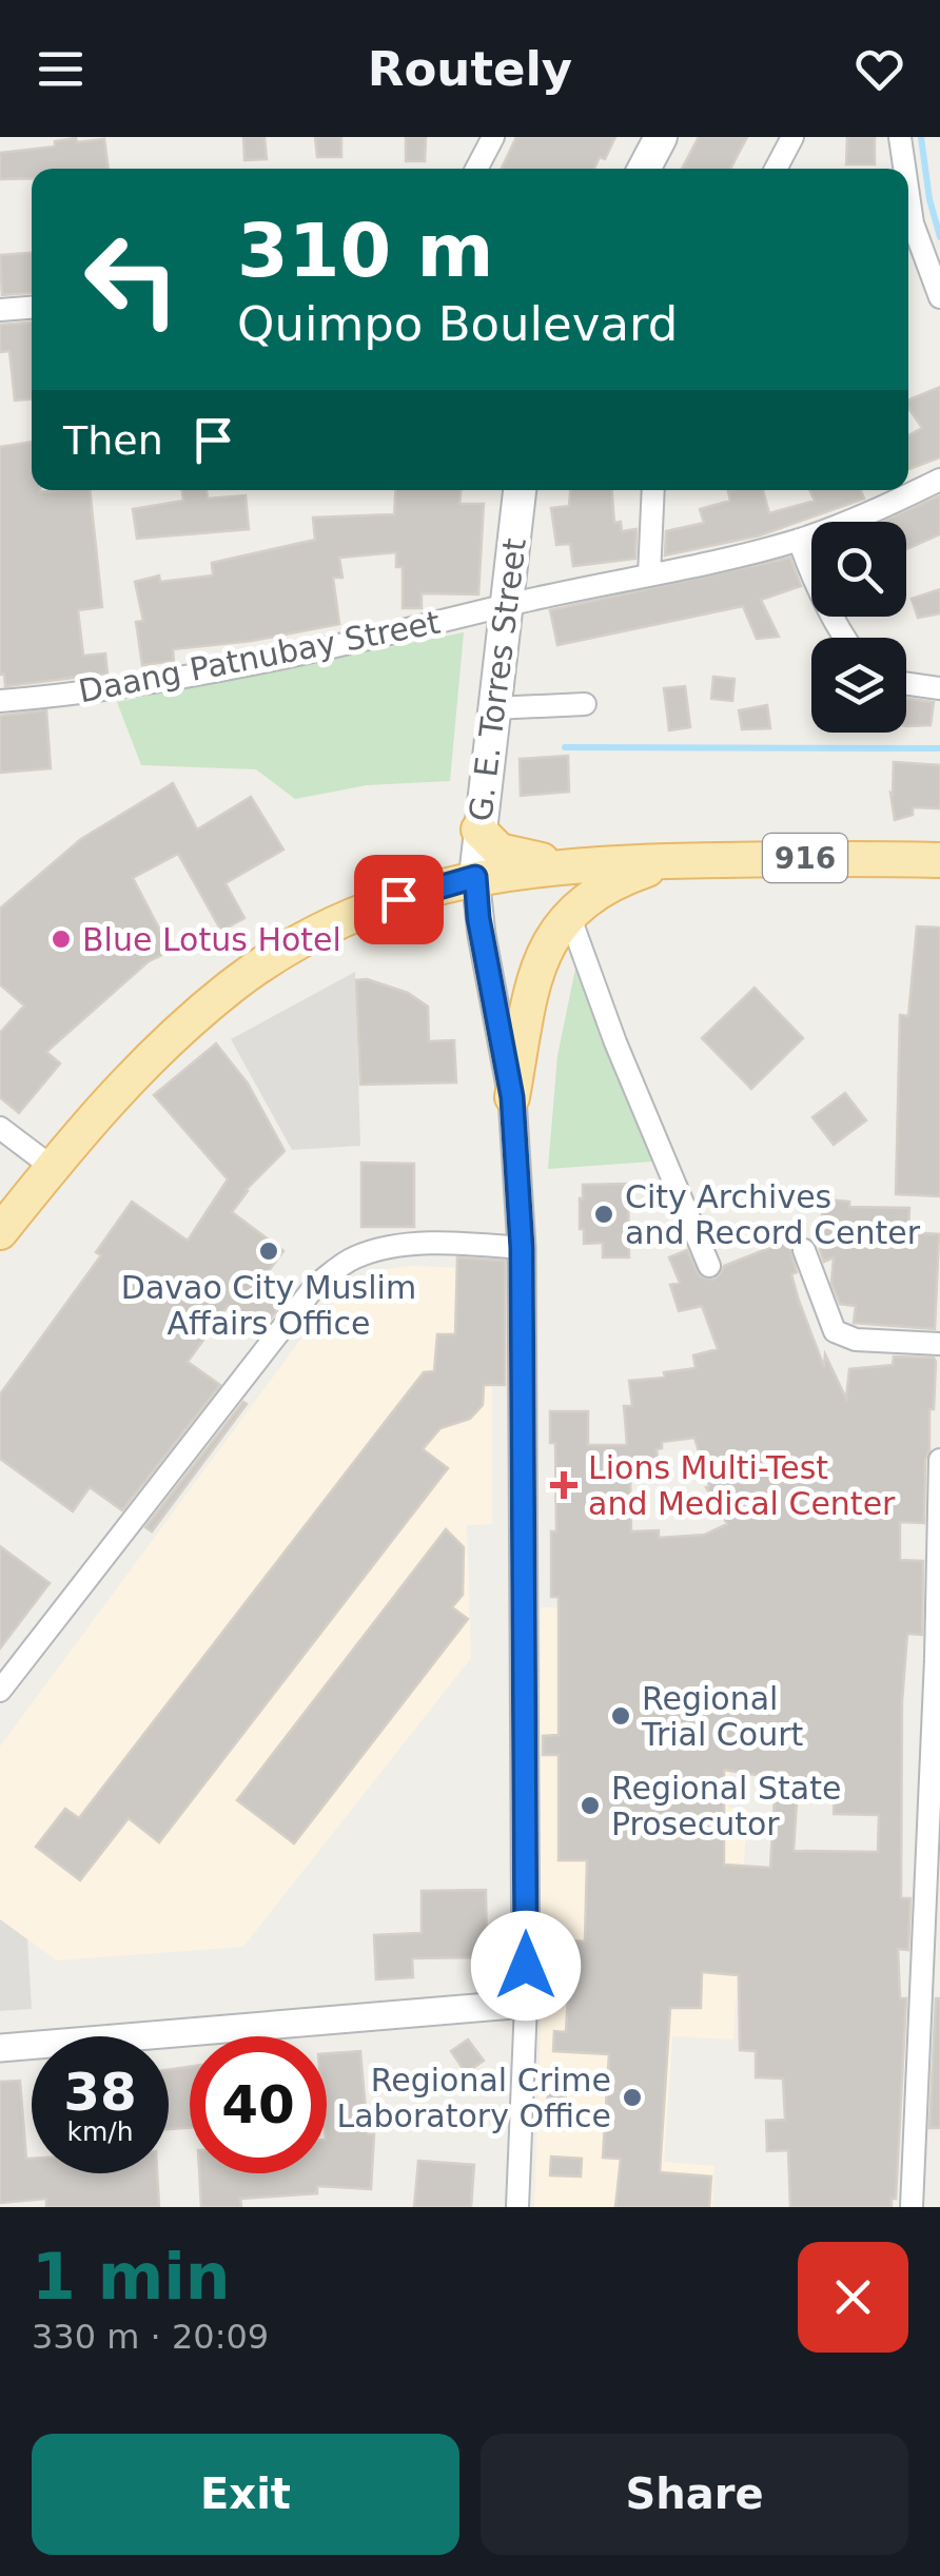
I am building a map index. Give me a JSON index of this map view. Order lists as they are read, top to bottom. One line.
{"streets":{"main road":["G. E. Torres Street","916"],"street":["Daang Patnubay Street"]},"crossings":[["Daang Patnubay Street","G. E. Torres Street"],["G. E. Torres Street","916"]],"places":{"other":["Blue Lotus Hotel","City Archives and Record Center","Davao City Muslim Affairs Office","Regional Trial Court","Regional State Prosecutor","Regional Crime Laboratory Office"],"health":["Lions Multi-Test and Medical Center"]},"page":{"header":"Routely","turn":["310 m","Quimpo Boulevard"],"then":"Then","speed":"38 km/h","limit":"40","heading":["1 min","330 m · 20:09"],"buttons":["Exit","Share"]}}
